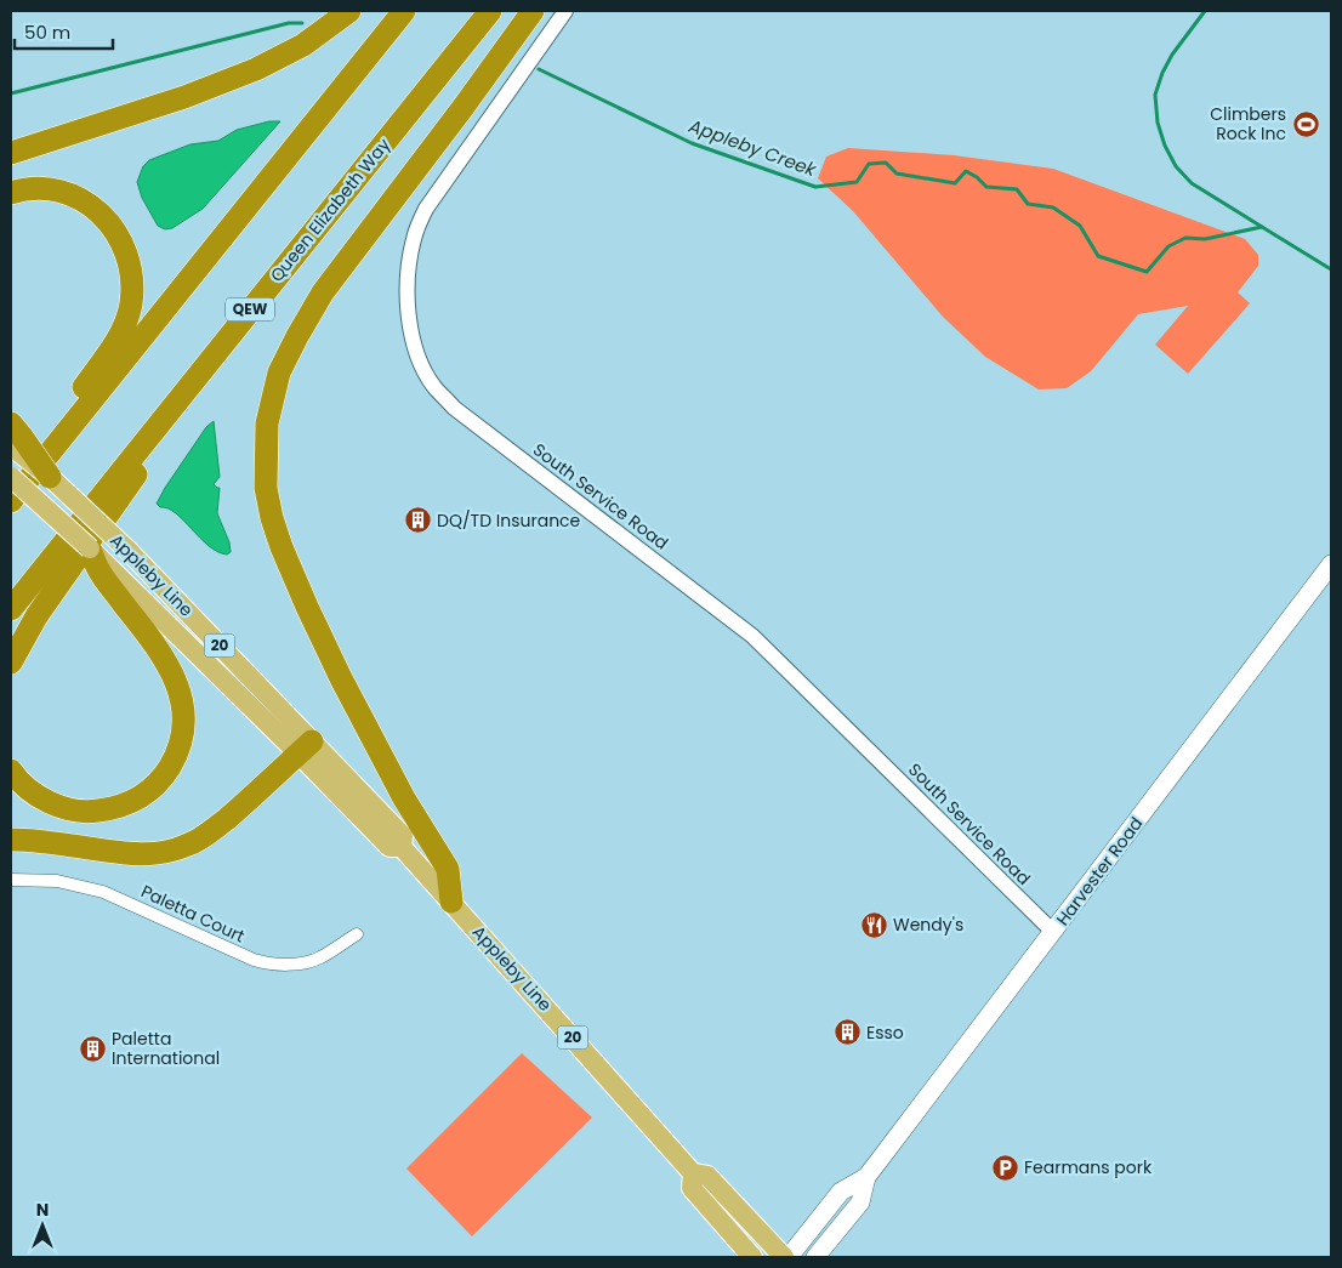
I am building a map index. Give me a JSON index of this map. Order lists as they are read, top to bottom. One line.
{"streets":{"highway":["Queen Elizabeth Way","QEW"],"main road":["Appleby Line","20","Harvester Road"],"street":["South Service Road","Paletta Court"]},"crossings":[["South Service Road","Harvester Road"]],"water":["Appleby Creek"],"places":{"sports":["Climbers Rock Inc"],"building":["DQ/TD Insurance","Esso","Paletta International"],"restaurant":["Wendy's"],"parking":["Fearmans pork"]},"scale_bar":"50 m","north":"top"}
